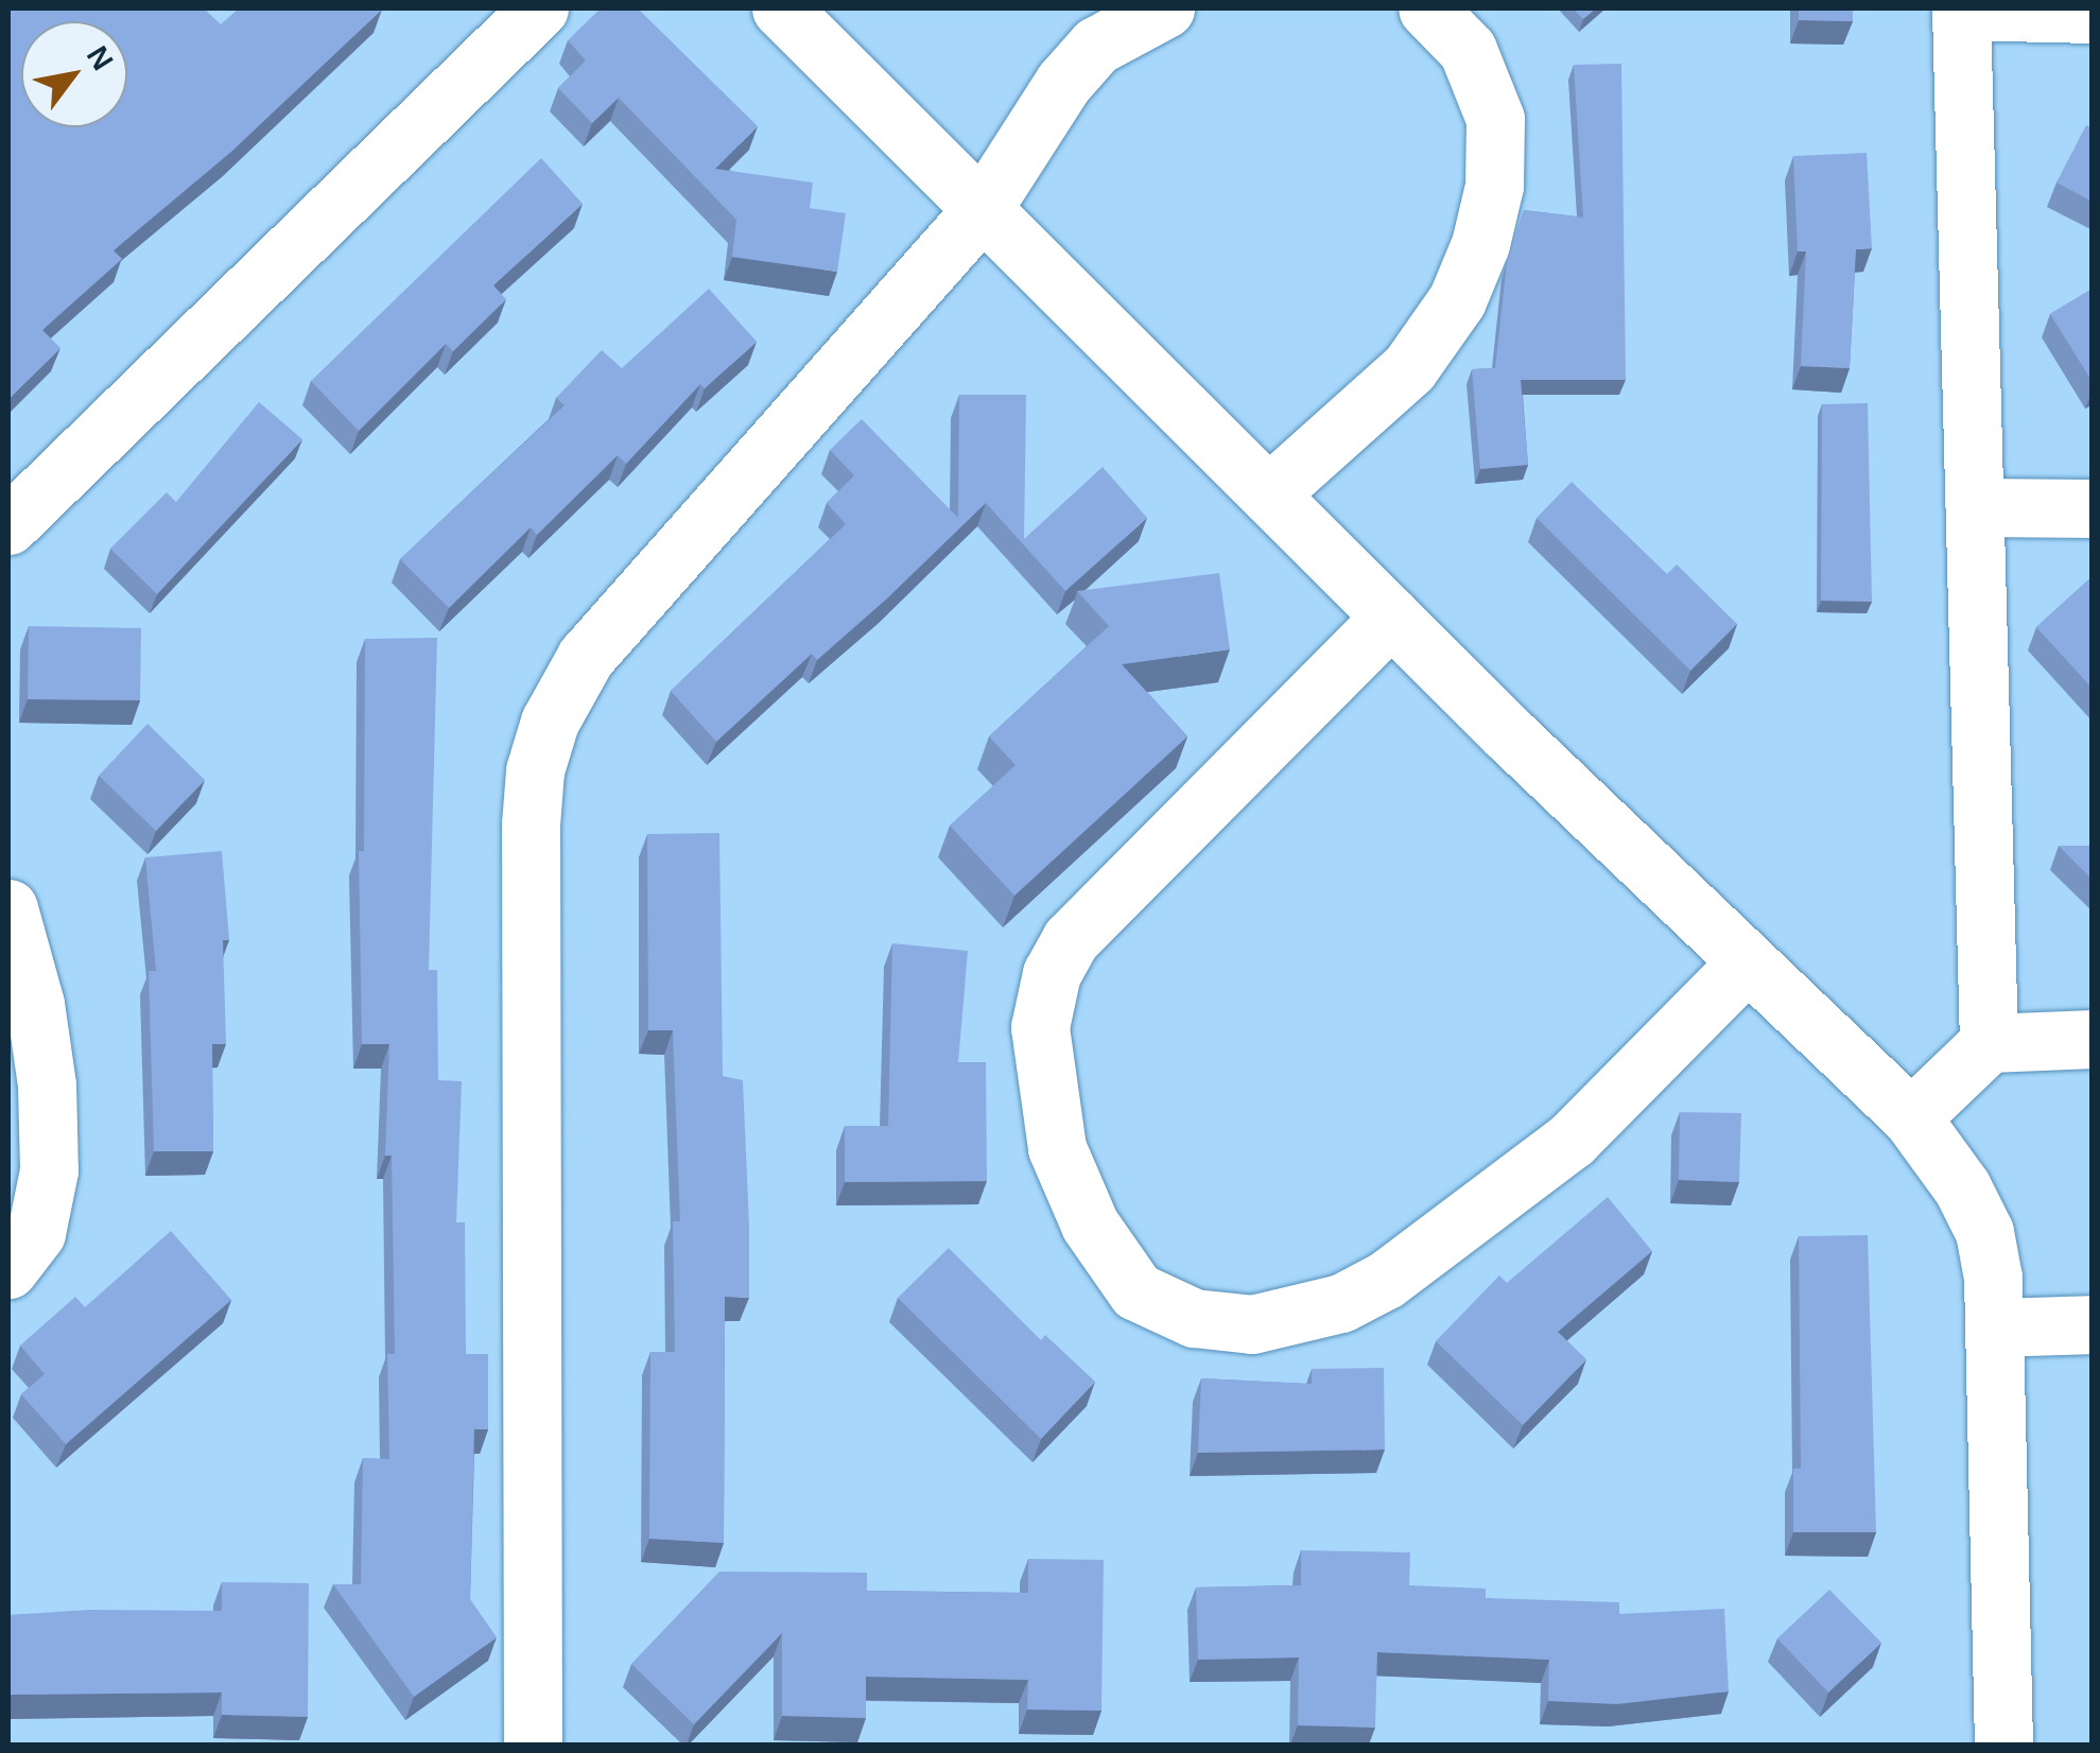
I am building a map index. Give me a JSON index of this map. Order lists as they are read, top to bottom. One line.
{"north":"top right"}
